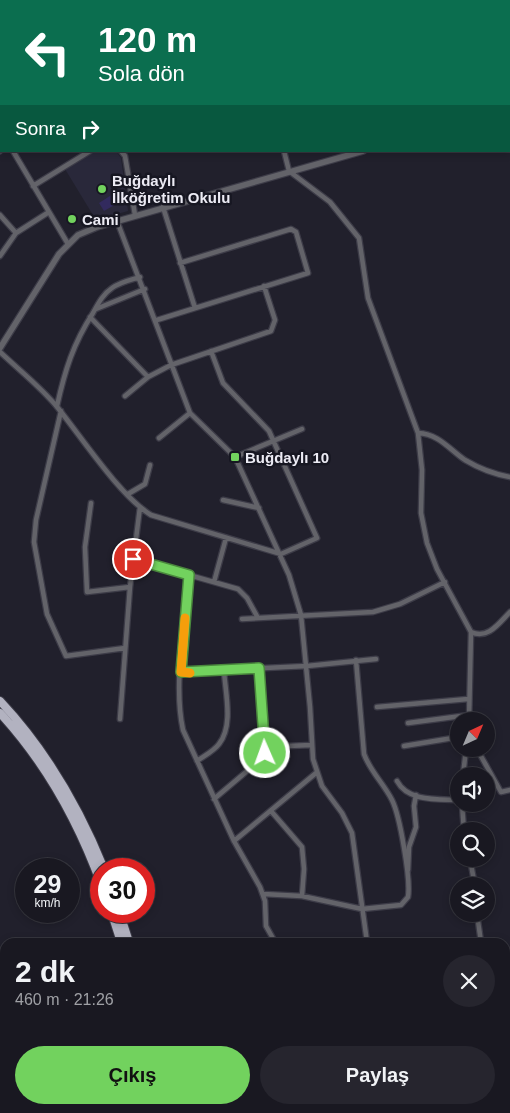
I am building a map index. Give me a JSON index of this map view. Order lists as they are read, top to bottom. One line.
{"places":{"other":["Buğdaylı İlköğretim Okulu","Cami"],"transit":["Buğdaylı 10"]},"north":"top right","page":{"turn":["120 m","Sola dön"],"then":"Sonra","speed":"29 km/h","limit":"30","heading":["2 dk","460 m · 21:26"],"buttons":["Çıkış","Paylaş"]}}
